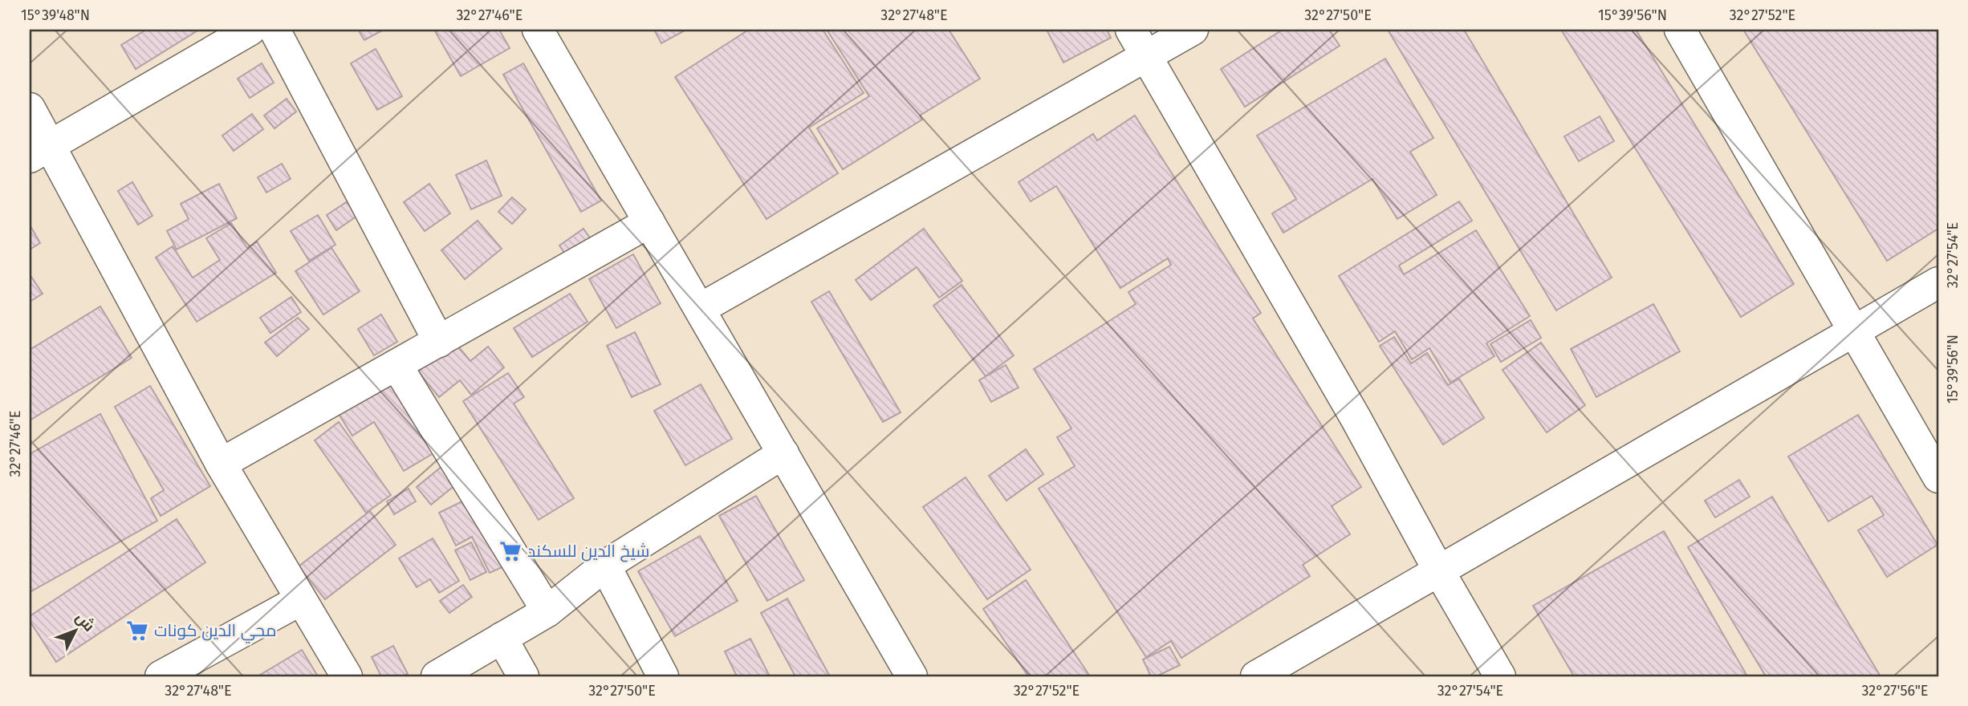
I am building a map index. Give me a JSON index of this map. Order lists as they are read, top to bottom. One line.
{"places":{"supermarket":["شيخ الدين للسكند","محي الدين كونات"]},"north":"top right","coordinates":["15°39'48\"N","32°27'46\"E","32°27'48\"E","32°27'50\"E","15°39'56\"N","32°27'52\"E","32°27'54\"E","32°27'56\"E"]}
